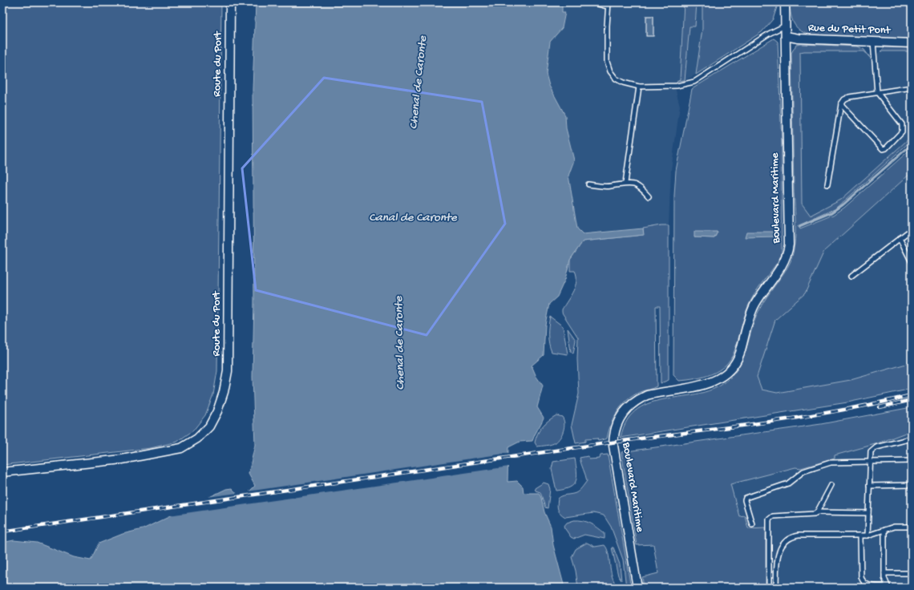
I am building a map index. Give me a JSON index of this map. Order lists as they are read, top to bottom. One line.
{"streets":{"street":["Rue du Petit Pont","Route du Port","Boulevard Maritime"]},"crossings":[["Rue du Petit Pont","Boulevard Maritime"]],"water":["Chenal de Caronte","Canal de Caronte"]}
